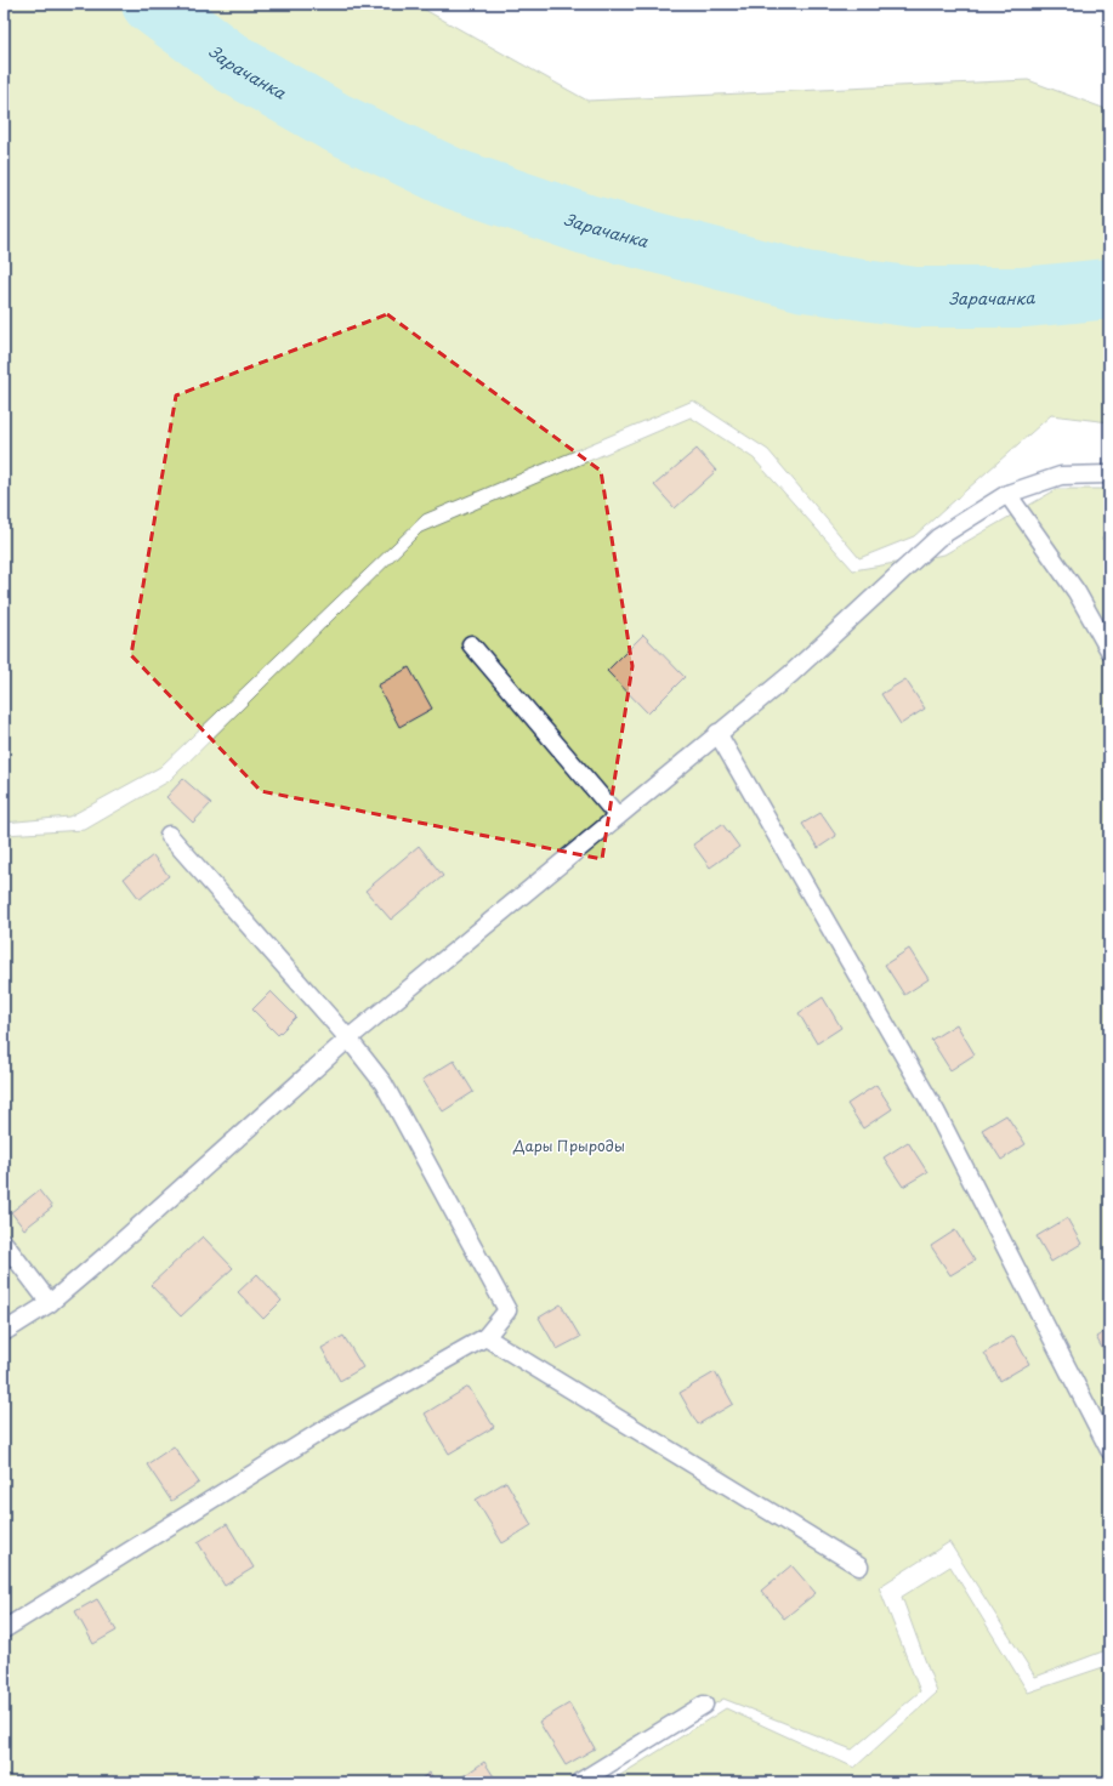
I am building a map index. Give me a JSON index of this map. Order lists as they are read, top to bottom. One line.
{"water":["Зарачанка"],"parks":["Дары Прыроды"]}
